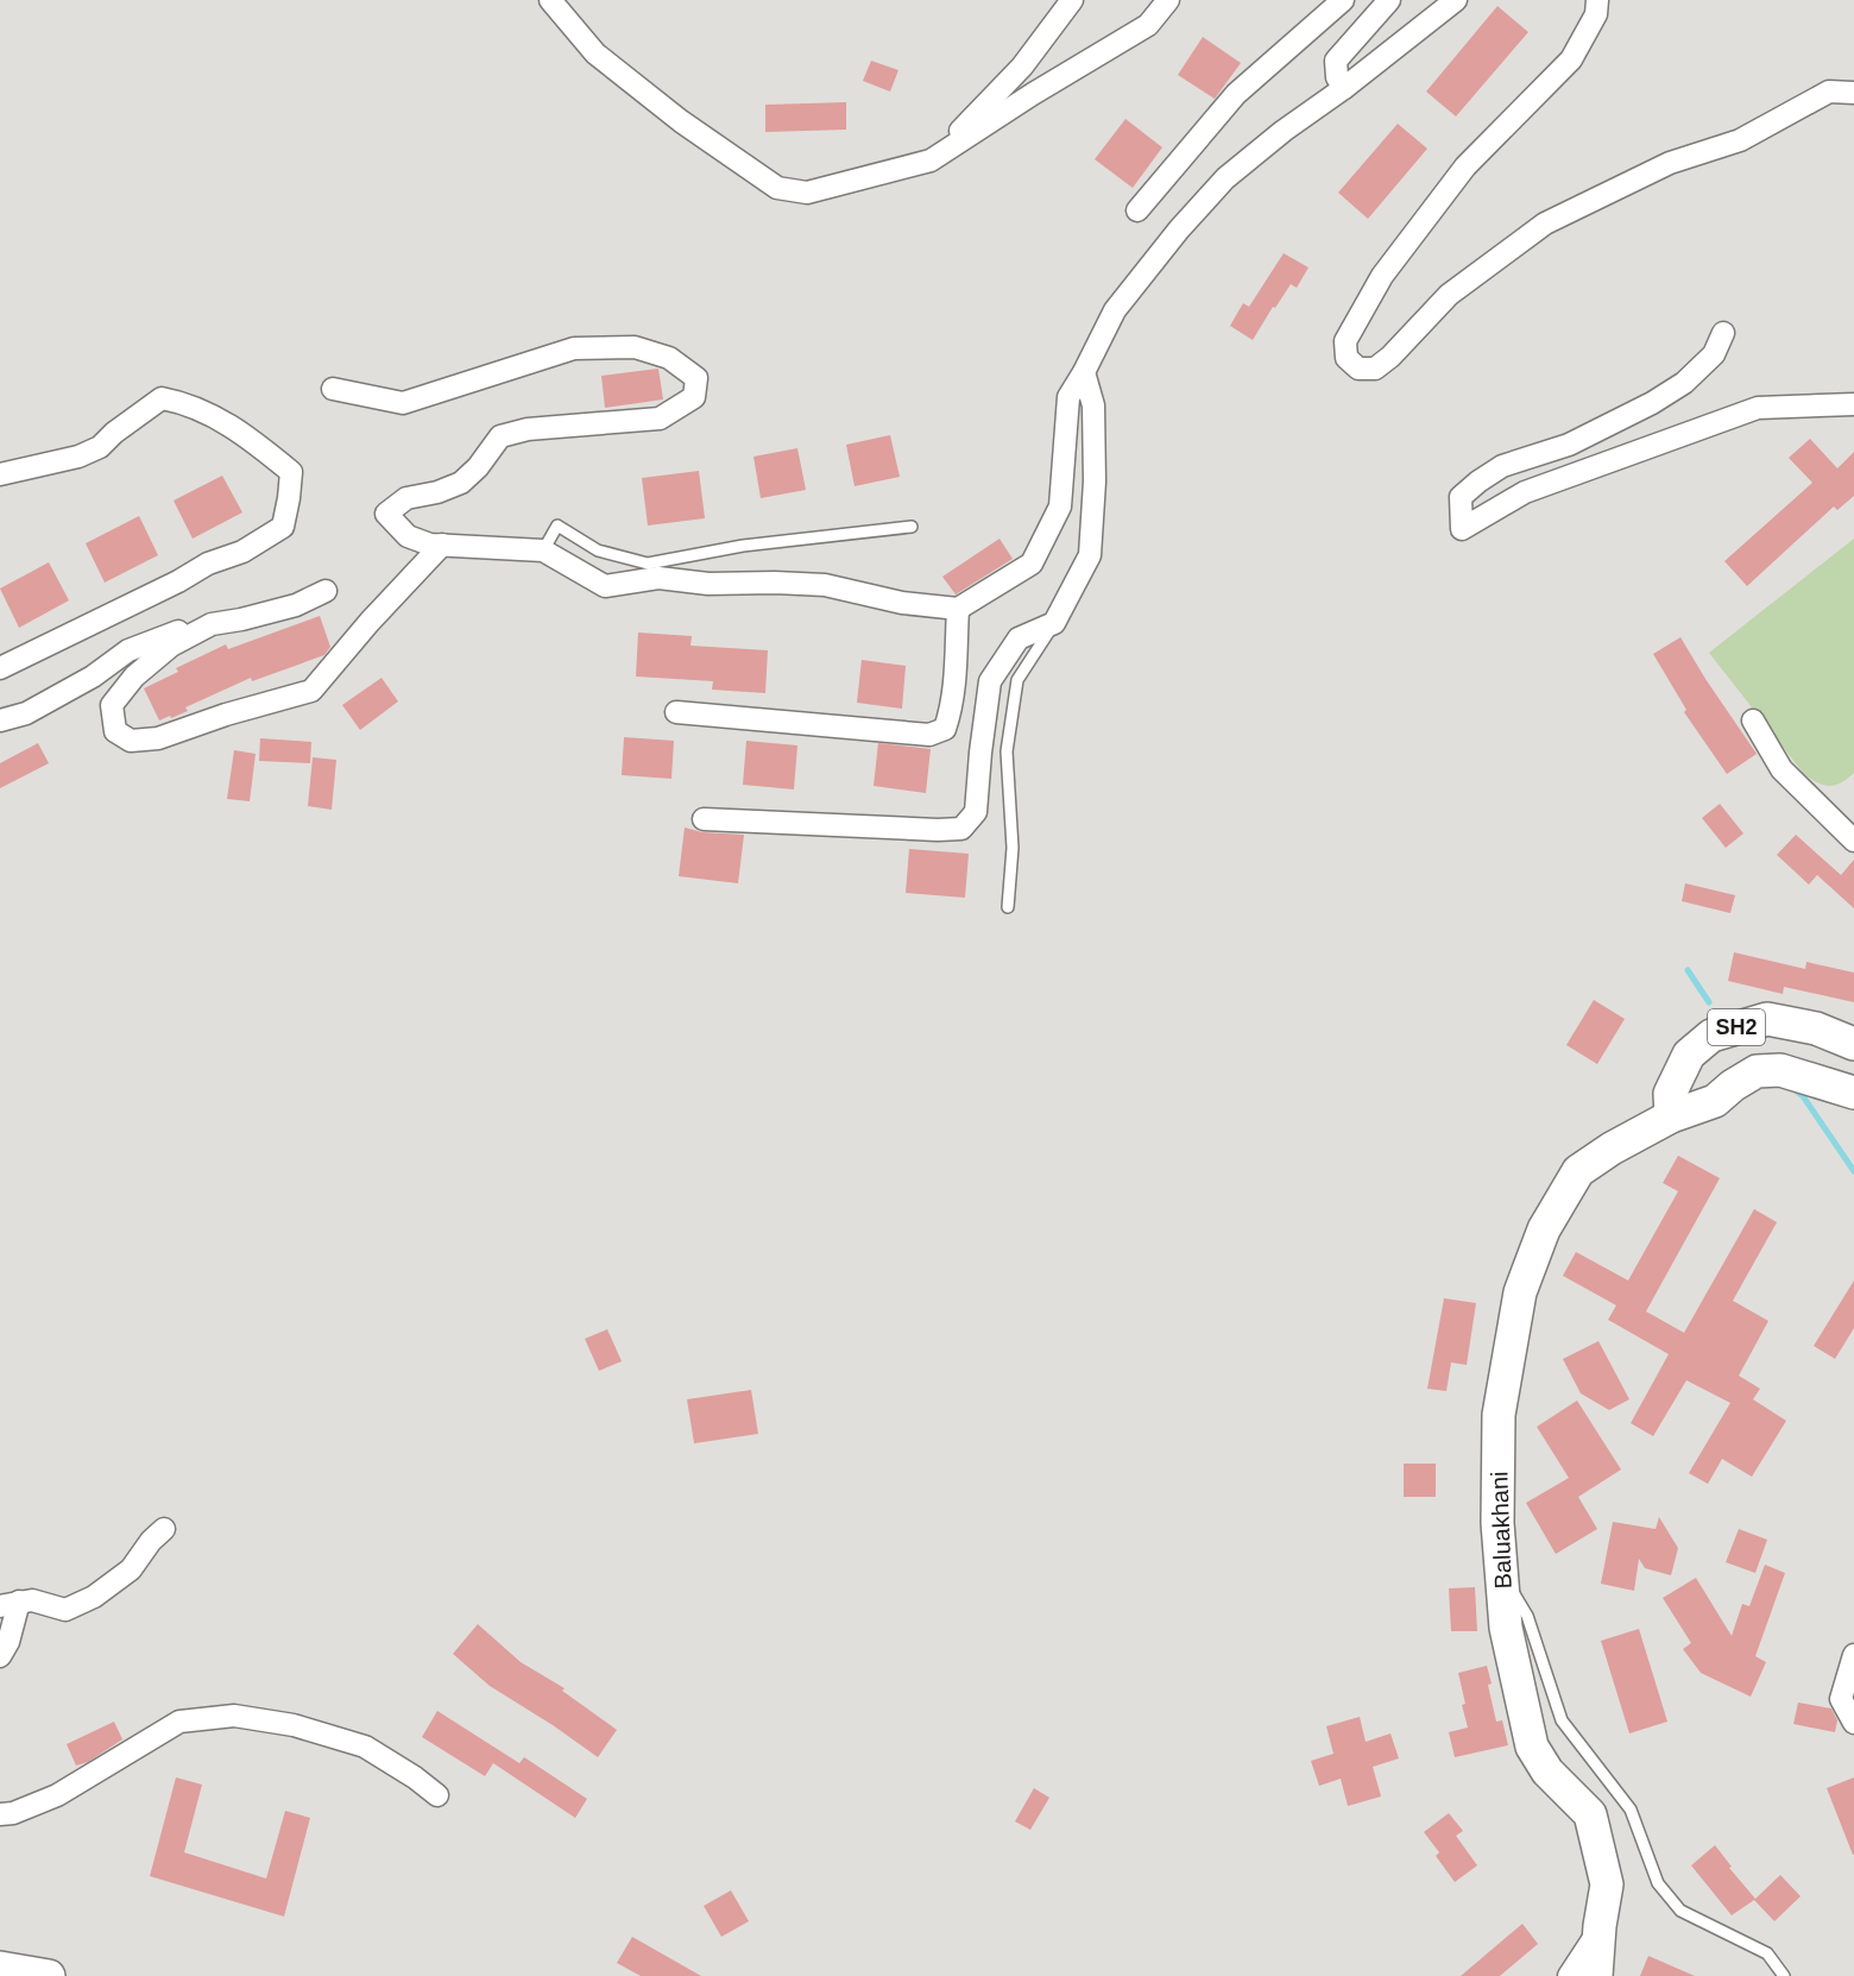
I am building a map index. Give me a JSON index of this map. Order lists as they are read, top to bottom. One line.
{"streets":{"main road":["SH2","Baluakhani"]},"crossings":[["SH2","Baluakhani"]]}
